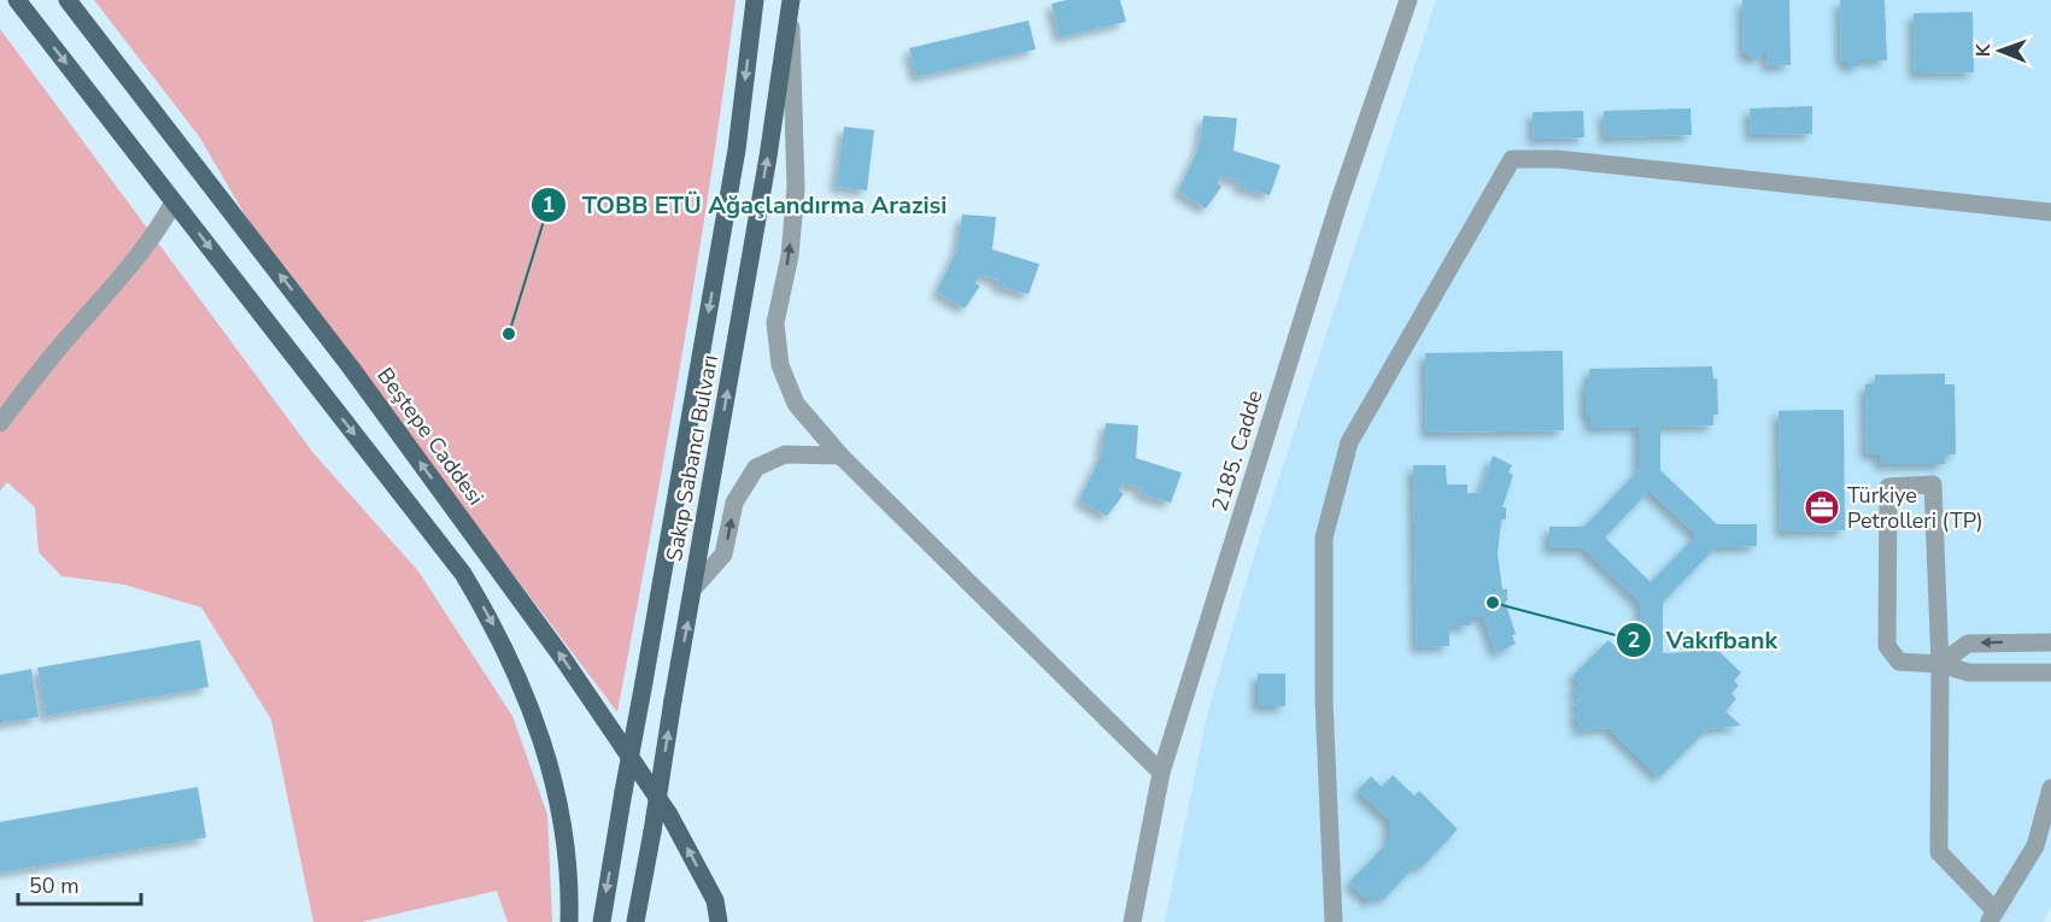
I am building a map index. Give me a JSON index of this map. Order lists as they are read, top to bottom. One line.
{"streets":{"main road":["Beştepe Caddesi","Sakıp Sabancı Bulvarı"],"street":["2185. Cadde"]},"places":{"other":["TOBB ETÜ Ağaçlandırma Arazisi","Vakıfbank"],"office":["Türkiye Petrolleri (TP)"]},"scale_bar":"50 m","north":"left"}
